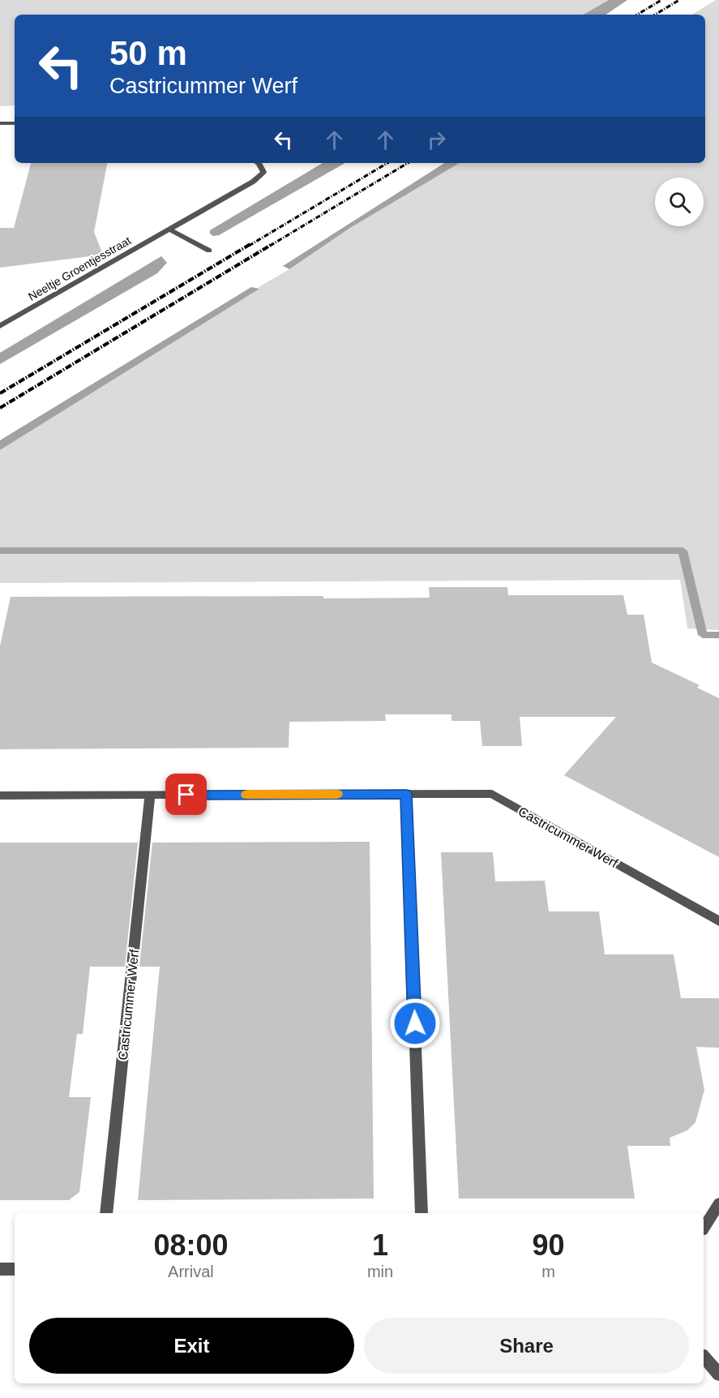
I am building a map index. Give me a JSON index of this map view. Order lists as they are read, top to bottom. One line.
{"streets":{"street":["Neeltje Groentjesstraat","Castricummer Werf"]},"page":{"turn":["50 m","Castricummer Werf"],"eta":["08:00","Arrival","1","min","90","m"],"buttons":["Exit","Share"]}}
